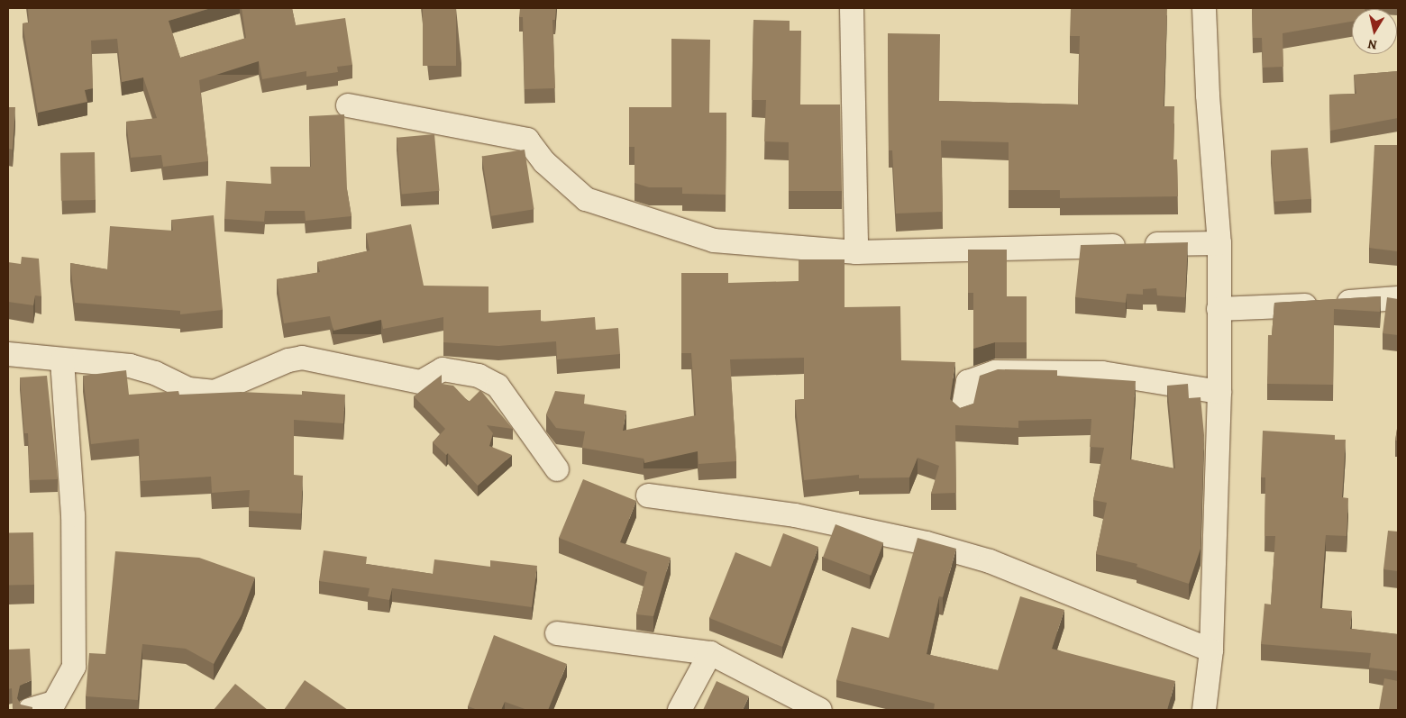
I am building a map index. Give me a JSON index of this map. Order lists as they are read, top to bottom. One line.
{"north":"bottom"}
